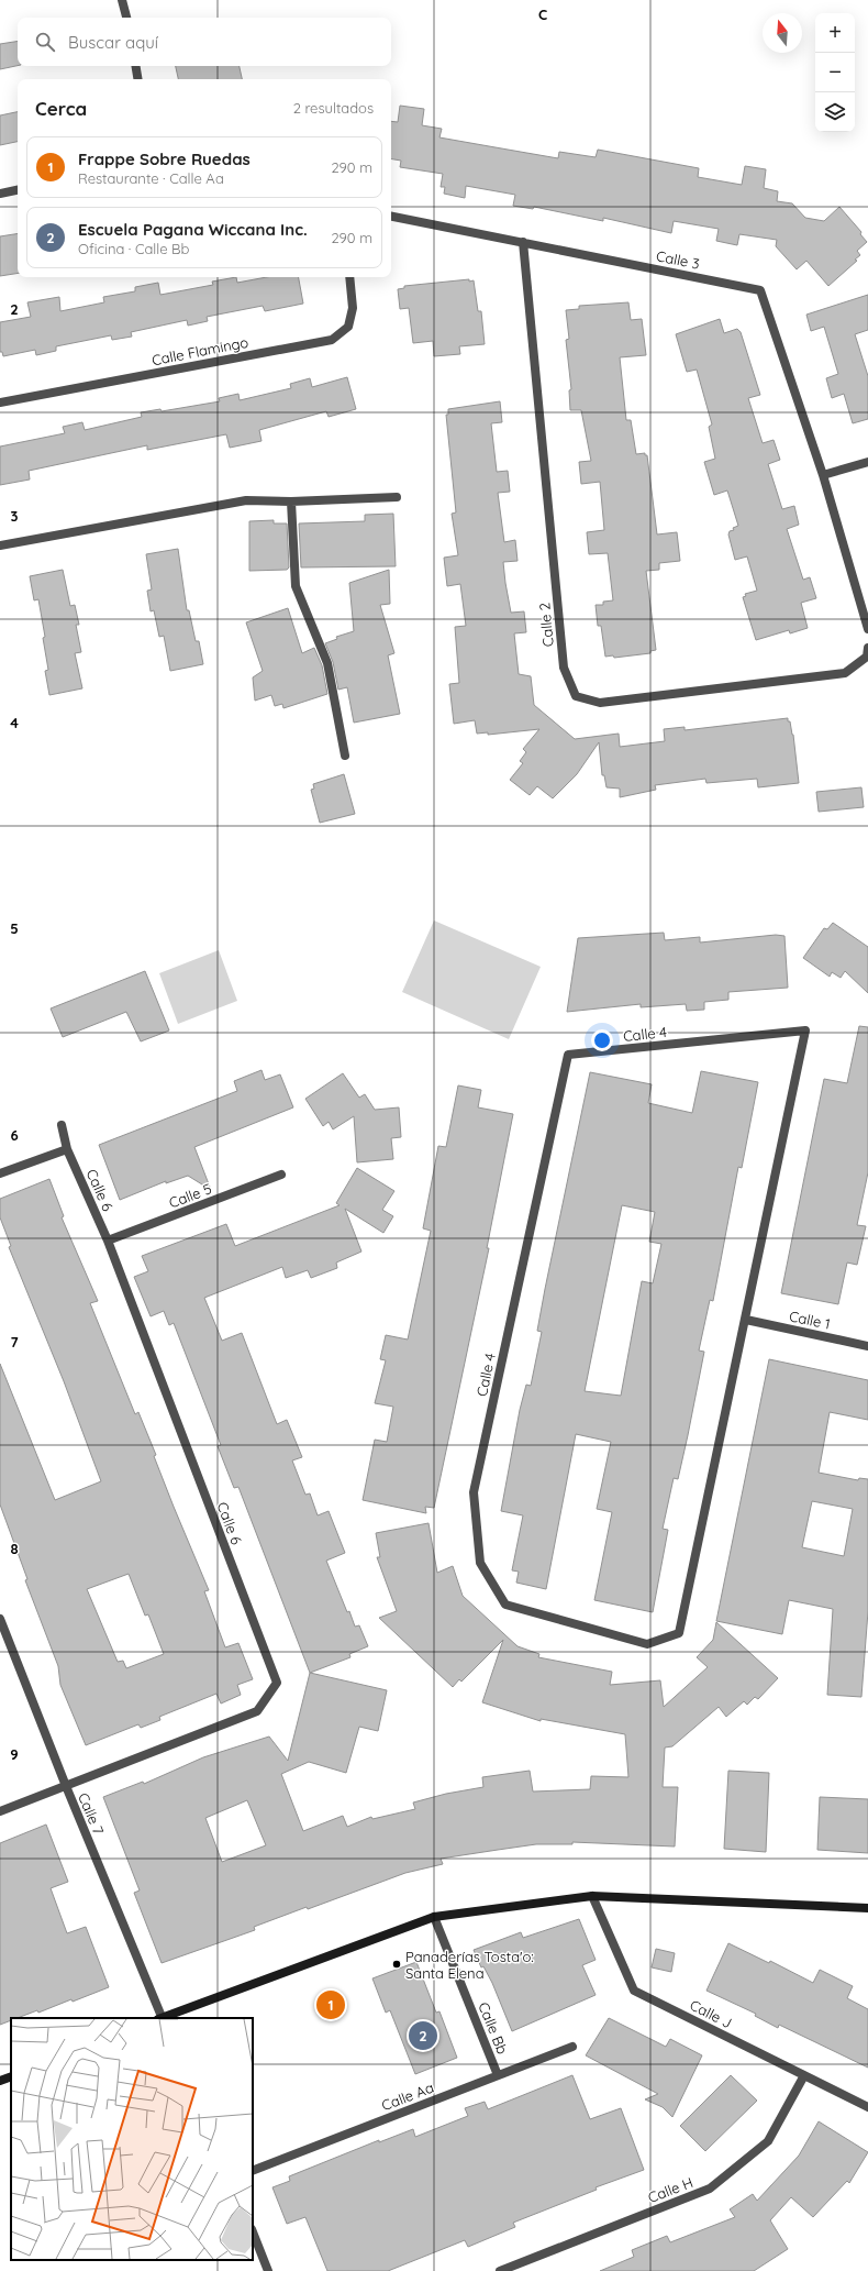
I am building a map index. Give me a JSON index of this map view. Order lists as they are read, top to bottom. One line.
{"streets":{"street":["Calle 3","Calle Flamingo","Calle 2","Calle 4","Calle 6","Calle 5","Calle 1","Calle 7","Calle J","Calle Bb","Calle Aa","Calle H"]},"crossings":[["Calle 3","Calle 2"],["Calle 4","Calle 1"],["Calle 6","Calle 5"],["Calle 6","Calle 7"],["Calle J","Calle H"],["Calle Bb","Calle Aa"]],"places":["Panaderías Tosta'o: Santa Elena"],"north":"top","page":{"map_buttons":["+","−"],"search":"Buscar aquí","heading":["Cerca","2 resultados"],"list":[{"mark":"1","name":"Frappe Sobre Ruedas","note":"Restaurante · Calle Aa","value":"290 m"},{"mark":"2","name":"Escuela Pagana Wiccana Inc.","note":"Oficina · Calle Bb","value":"290 m"}],"pins":["1","2"]},"grid":{"columns":["C"],"rows":["2","3","4","5","6","7","8","9"]}}
